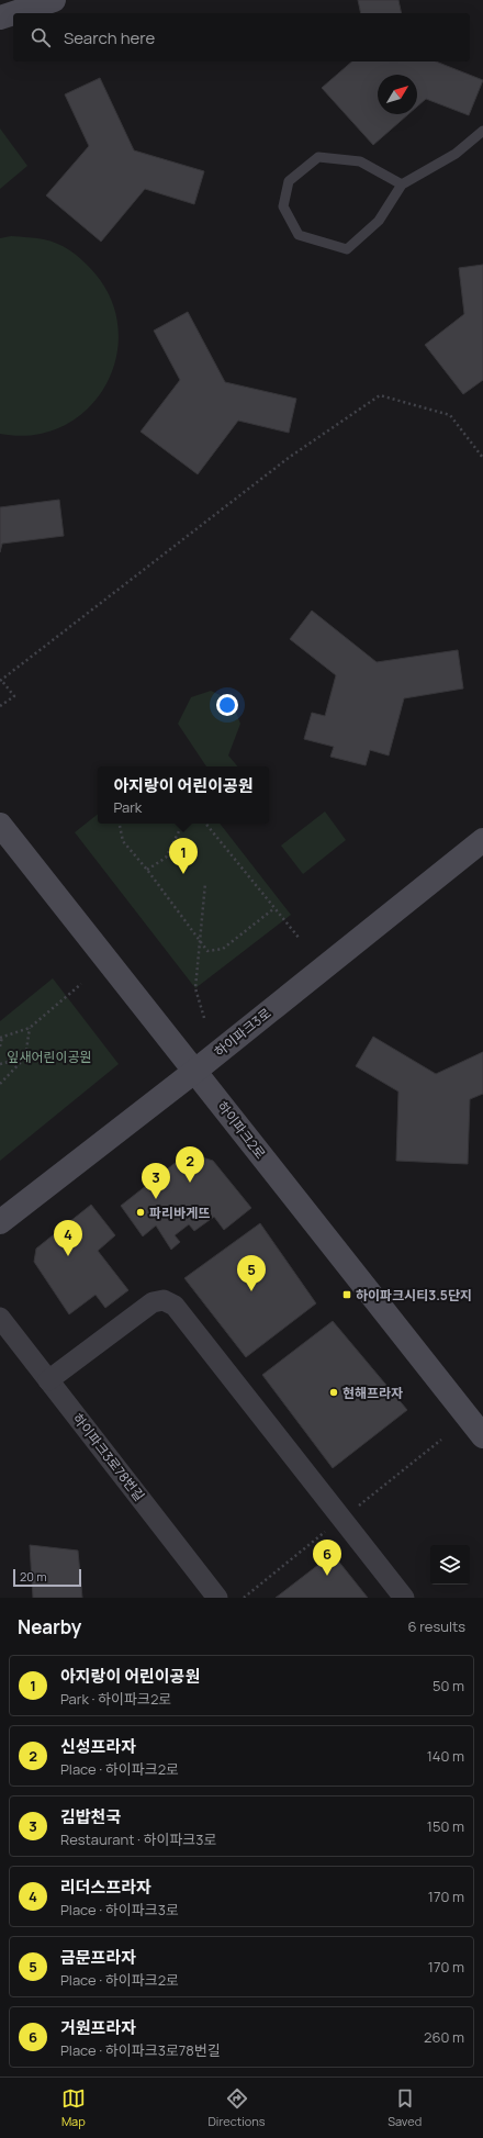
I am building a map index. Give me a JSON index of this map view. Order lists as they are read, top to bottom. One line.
{"streets":{"street":["하이파크3로","하이파크2로","하이파크3로78번길"]},"crossings":[["하이파크3로","하이파크2로"]],"parks":["잎새어린이공원"],"places":{"other":["파리바게뜨","현해프라자"],"transit":["하이파크시티3.5단지"]},"scale_bar":"20 m","north":"top right","page":{"search":"Search here","popup":["아지랑이 어린이공원","Park"],"pins":["1","2","3","4","5","6"],"scale":"20 m","heading":["Nearby","6 results"],"list":[{"mark":"1","name":"아지랑이 어린이공원","note":"Park · 하이파크2로","value":"50 m"},{"mark":"2","name":"신성프라자","note":"Place · 하이파크2로","value":"140 m"},{"mark":"3","name":"김밥천국","note":"Restaurant · 하이파크3로","value":"150 m"},{"mark":"4","name":"리더스프라자","note":"Place · 하이파크3로","value":"170 m"},{"mark":"5","name":"금문프라자","note":"Place · 하이파크2로","value":"170 m"},{"mark":"6","name":"거원프라자","note":"Place · 하이파크3로78번길","value":"260 m"}],"nav":["Map","Directions","Saved"]}}
